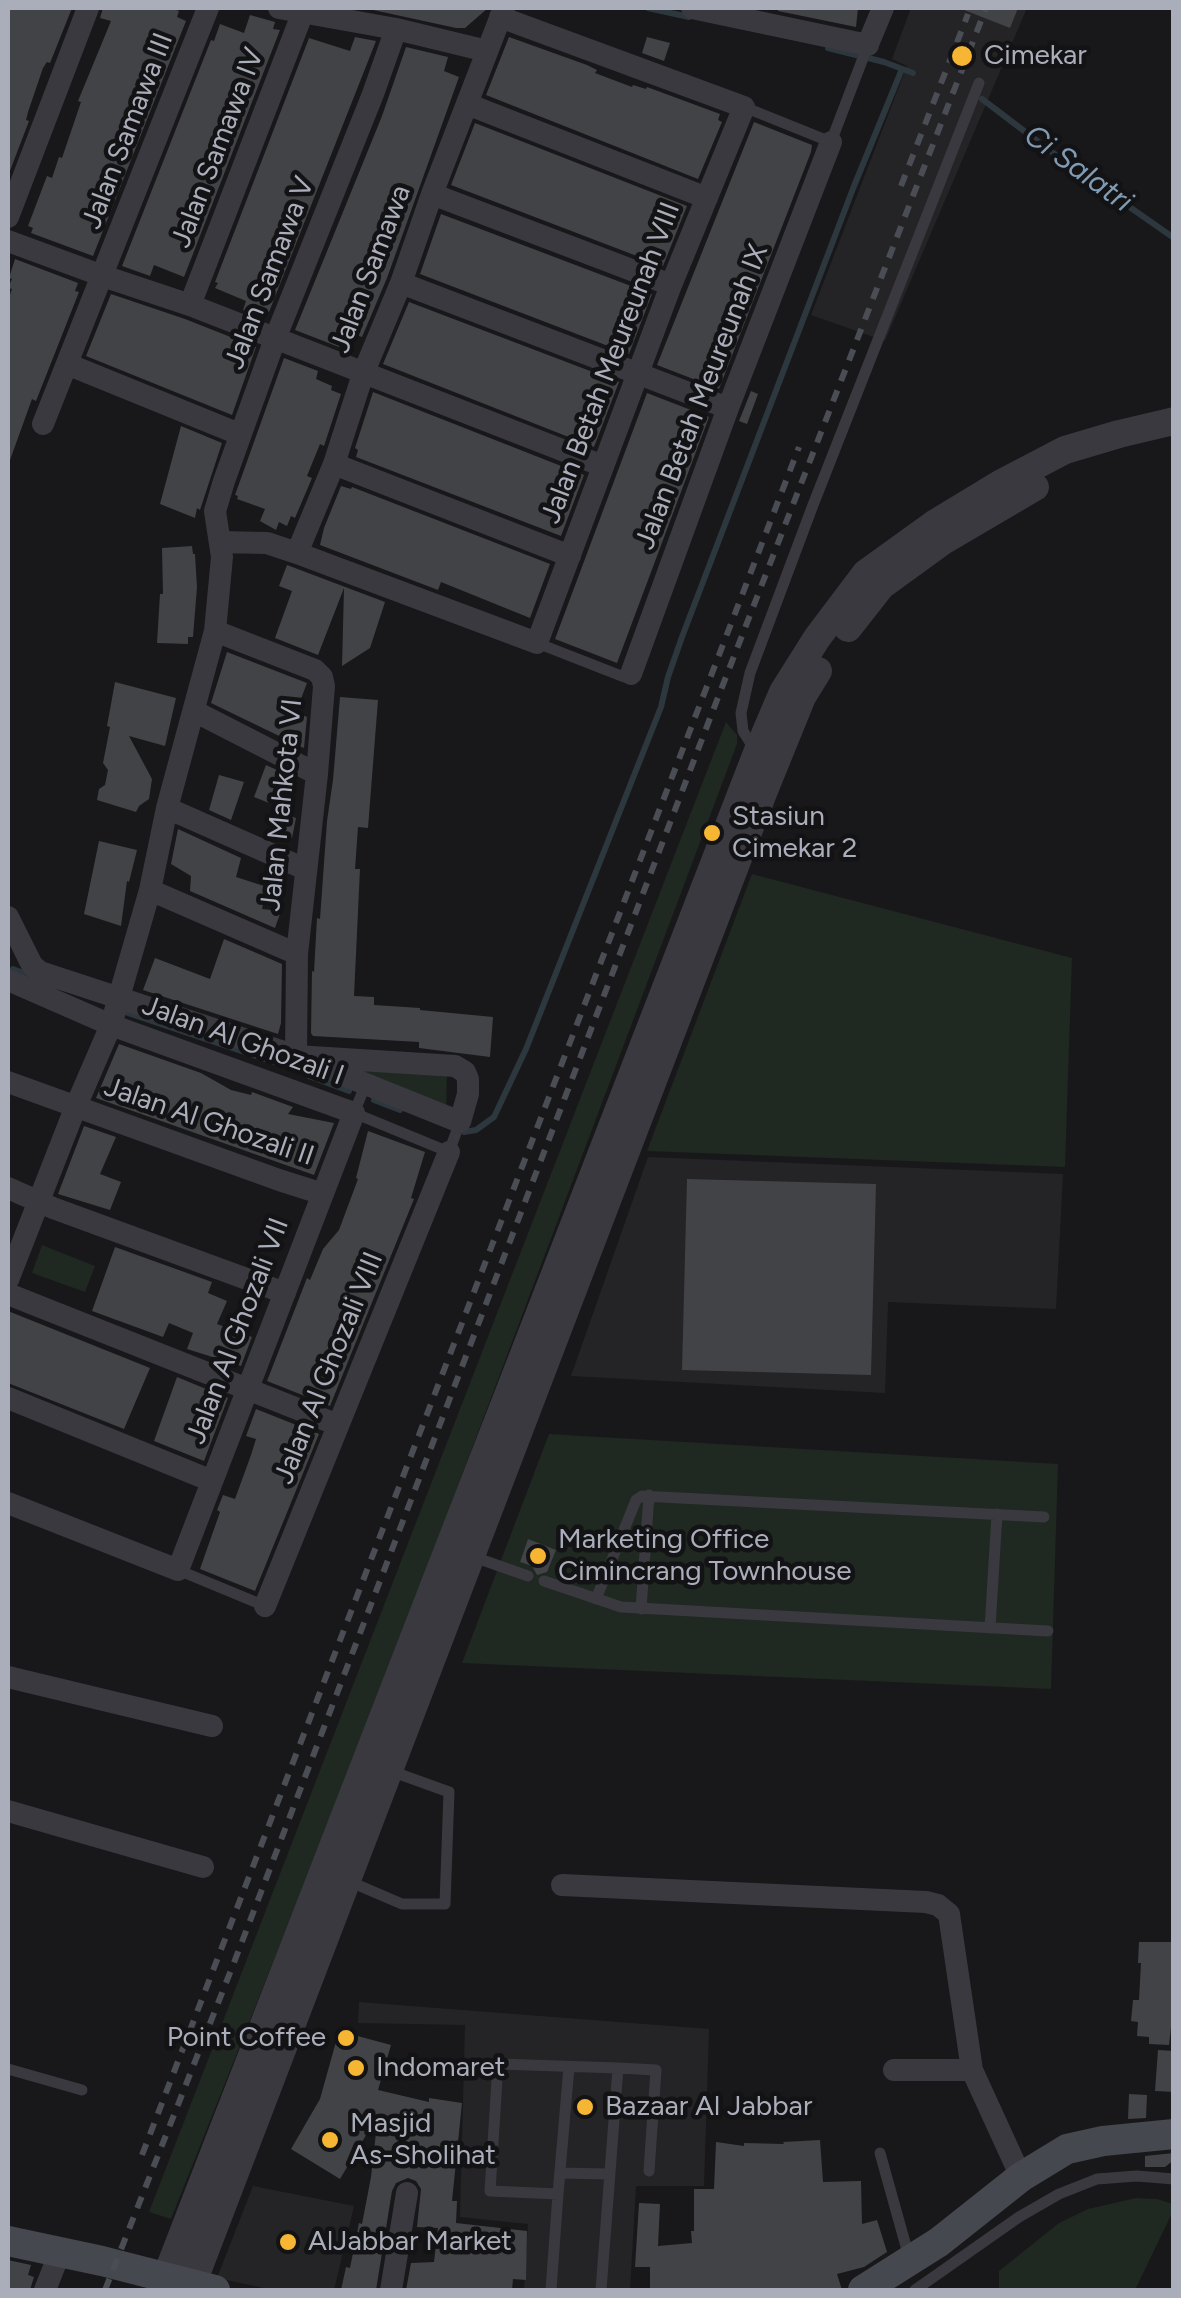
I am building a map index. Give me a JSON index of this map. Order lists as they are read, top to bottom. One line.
{"streets":{"street":["Jalan Samawa III","Jalan Samawa IV","Jalan Samawa","Jalan Samawa V","Jalan Betah Meureunah VIII","Jalan Betah Meureunah IX","Jalan Mahkota VI","Jalan Al Ghozali I","Jalan Al Ghozali II","Jalan Al Ghozali VII","Jalan Al Ghozali VIII"]},"crossings":[["Jalan Mahkota VI","Jalan Al Ghozali VIII"],["Jalan Al Ghozali I","Jalan Al Ghozali VII"],["Jalan Al Ghozali II","Jalan Al Ghozali VII"]],"water":["Ci Salatri"],"places":["Cimekar","Stasiun Cimekar 2","Marketing Office Cimincrang Townhouse","Point Coffee","Indomaret","Bazaar Al Jabbar","Masjid As-Sholihat","AlJabbar Market"]}
